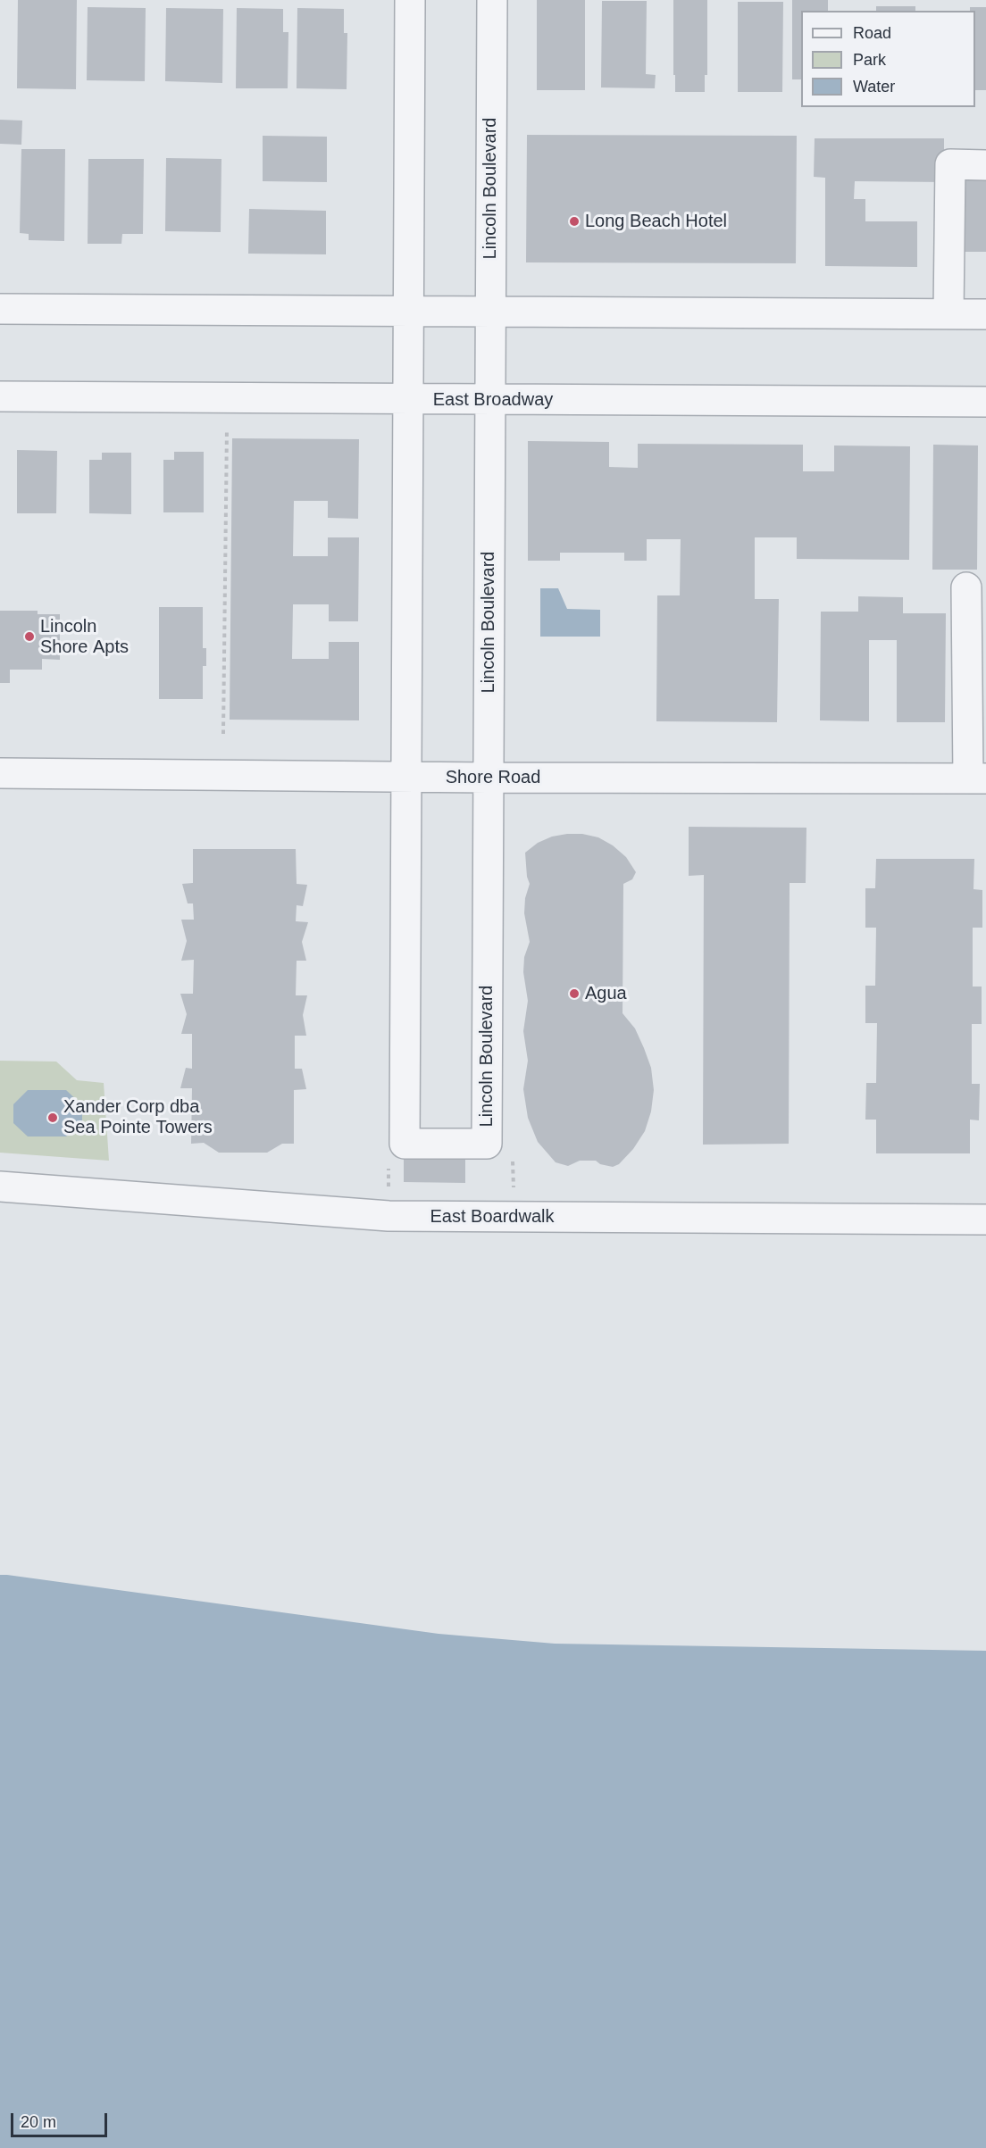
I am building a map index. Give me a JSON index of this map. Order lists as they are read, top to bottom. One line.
{"streets":{"street":["Lincoln Boulevard","East Broadway","Shore Road","East Boardwalk"]},"crossings":[["Lincoln Boulevard","East Broadway"],["Lincoln Boulevard","Shore Road"]],"places":["Long Beach Hotel","Lincoln Shore Apts","Agua","Xander Corp dba Sea Pointe Towers"],"legend":["Road","Park","Water"],"scale_bar":"20 m"}
